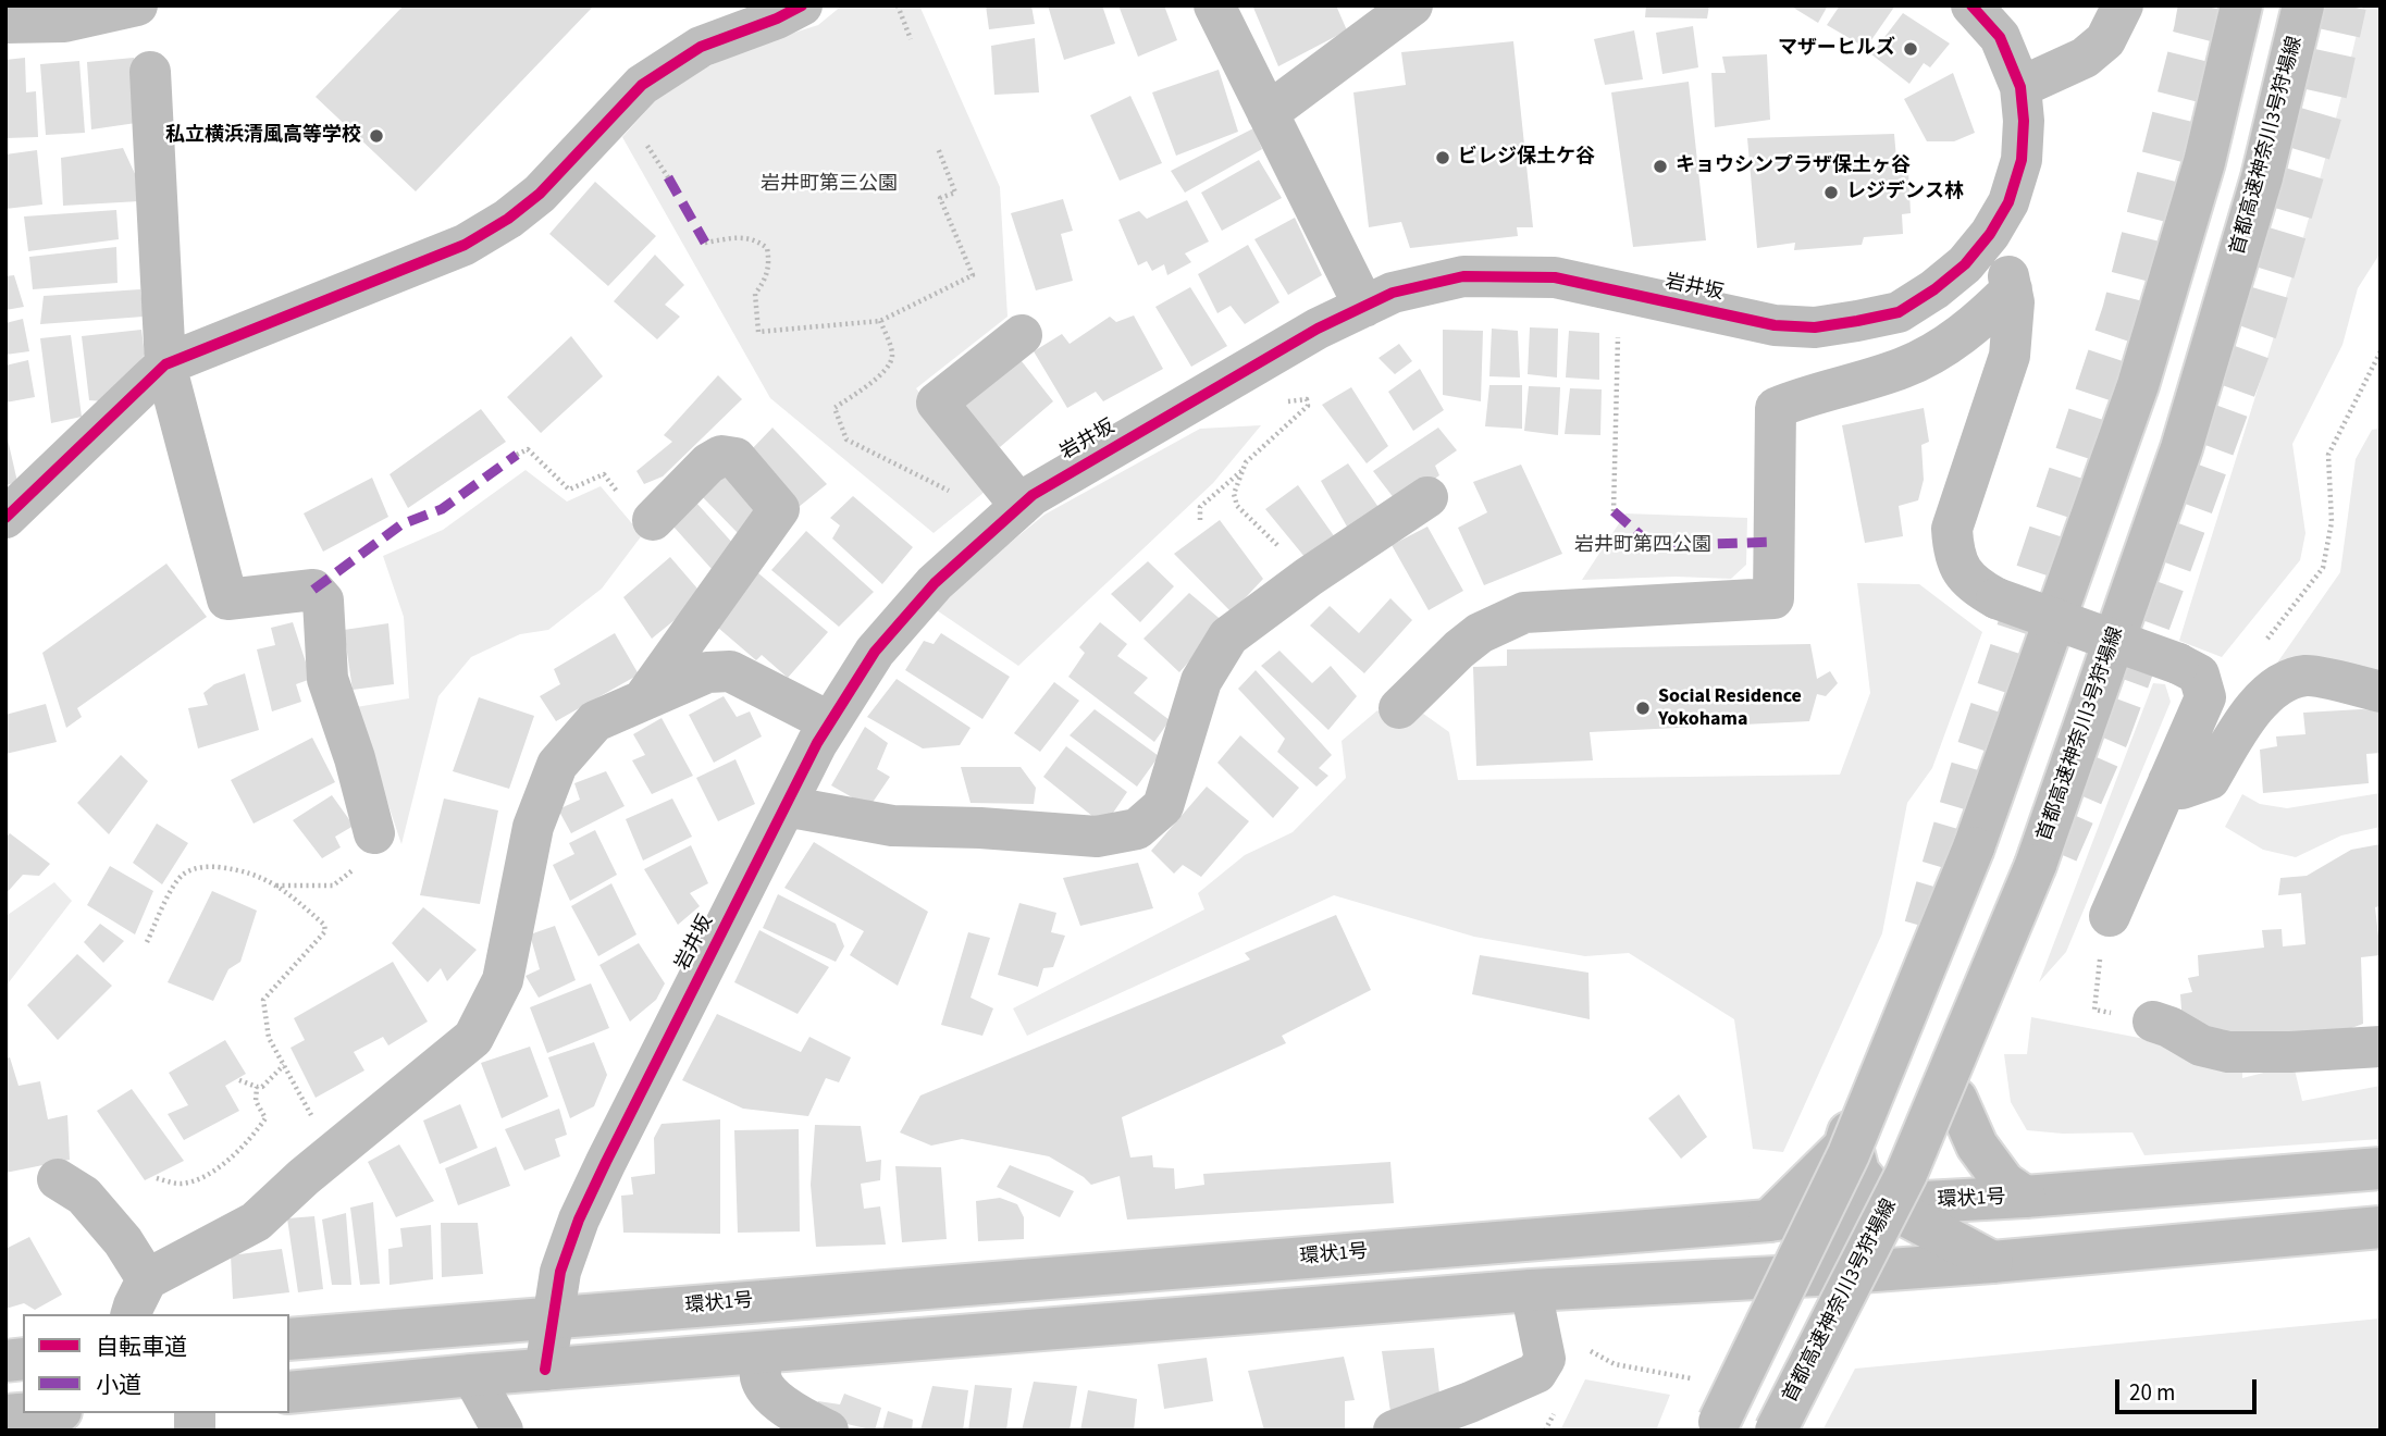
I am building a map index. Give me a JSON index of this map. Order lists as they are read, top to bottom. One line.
{"streets":{"main road":["首都高速神奈川3号狩場線","岩井坂","環状1号"]},"crossings":[["岩井坂","環状1号"]],"parks":["岩井町第三公園","岩井町第四公園"],"places":["マザーヒルズ","私立横浜清風高等学校","ビレジ保土ケ谷","キョウシンプラザ保土ヶ谷","レジデンス林","Social Residence Yokohama"],"legend":["自転車道","小道"],"scale_bar":"20 m"}
